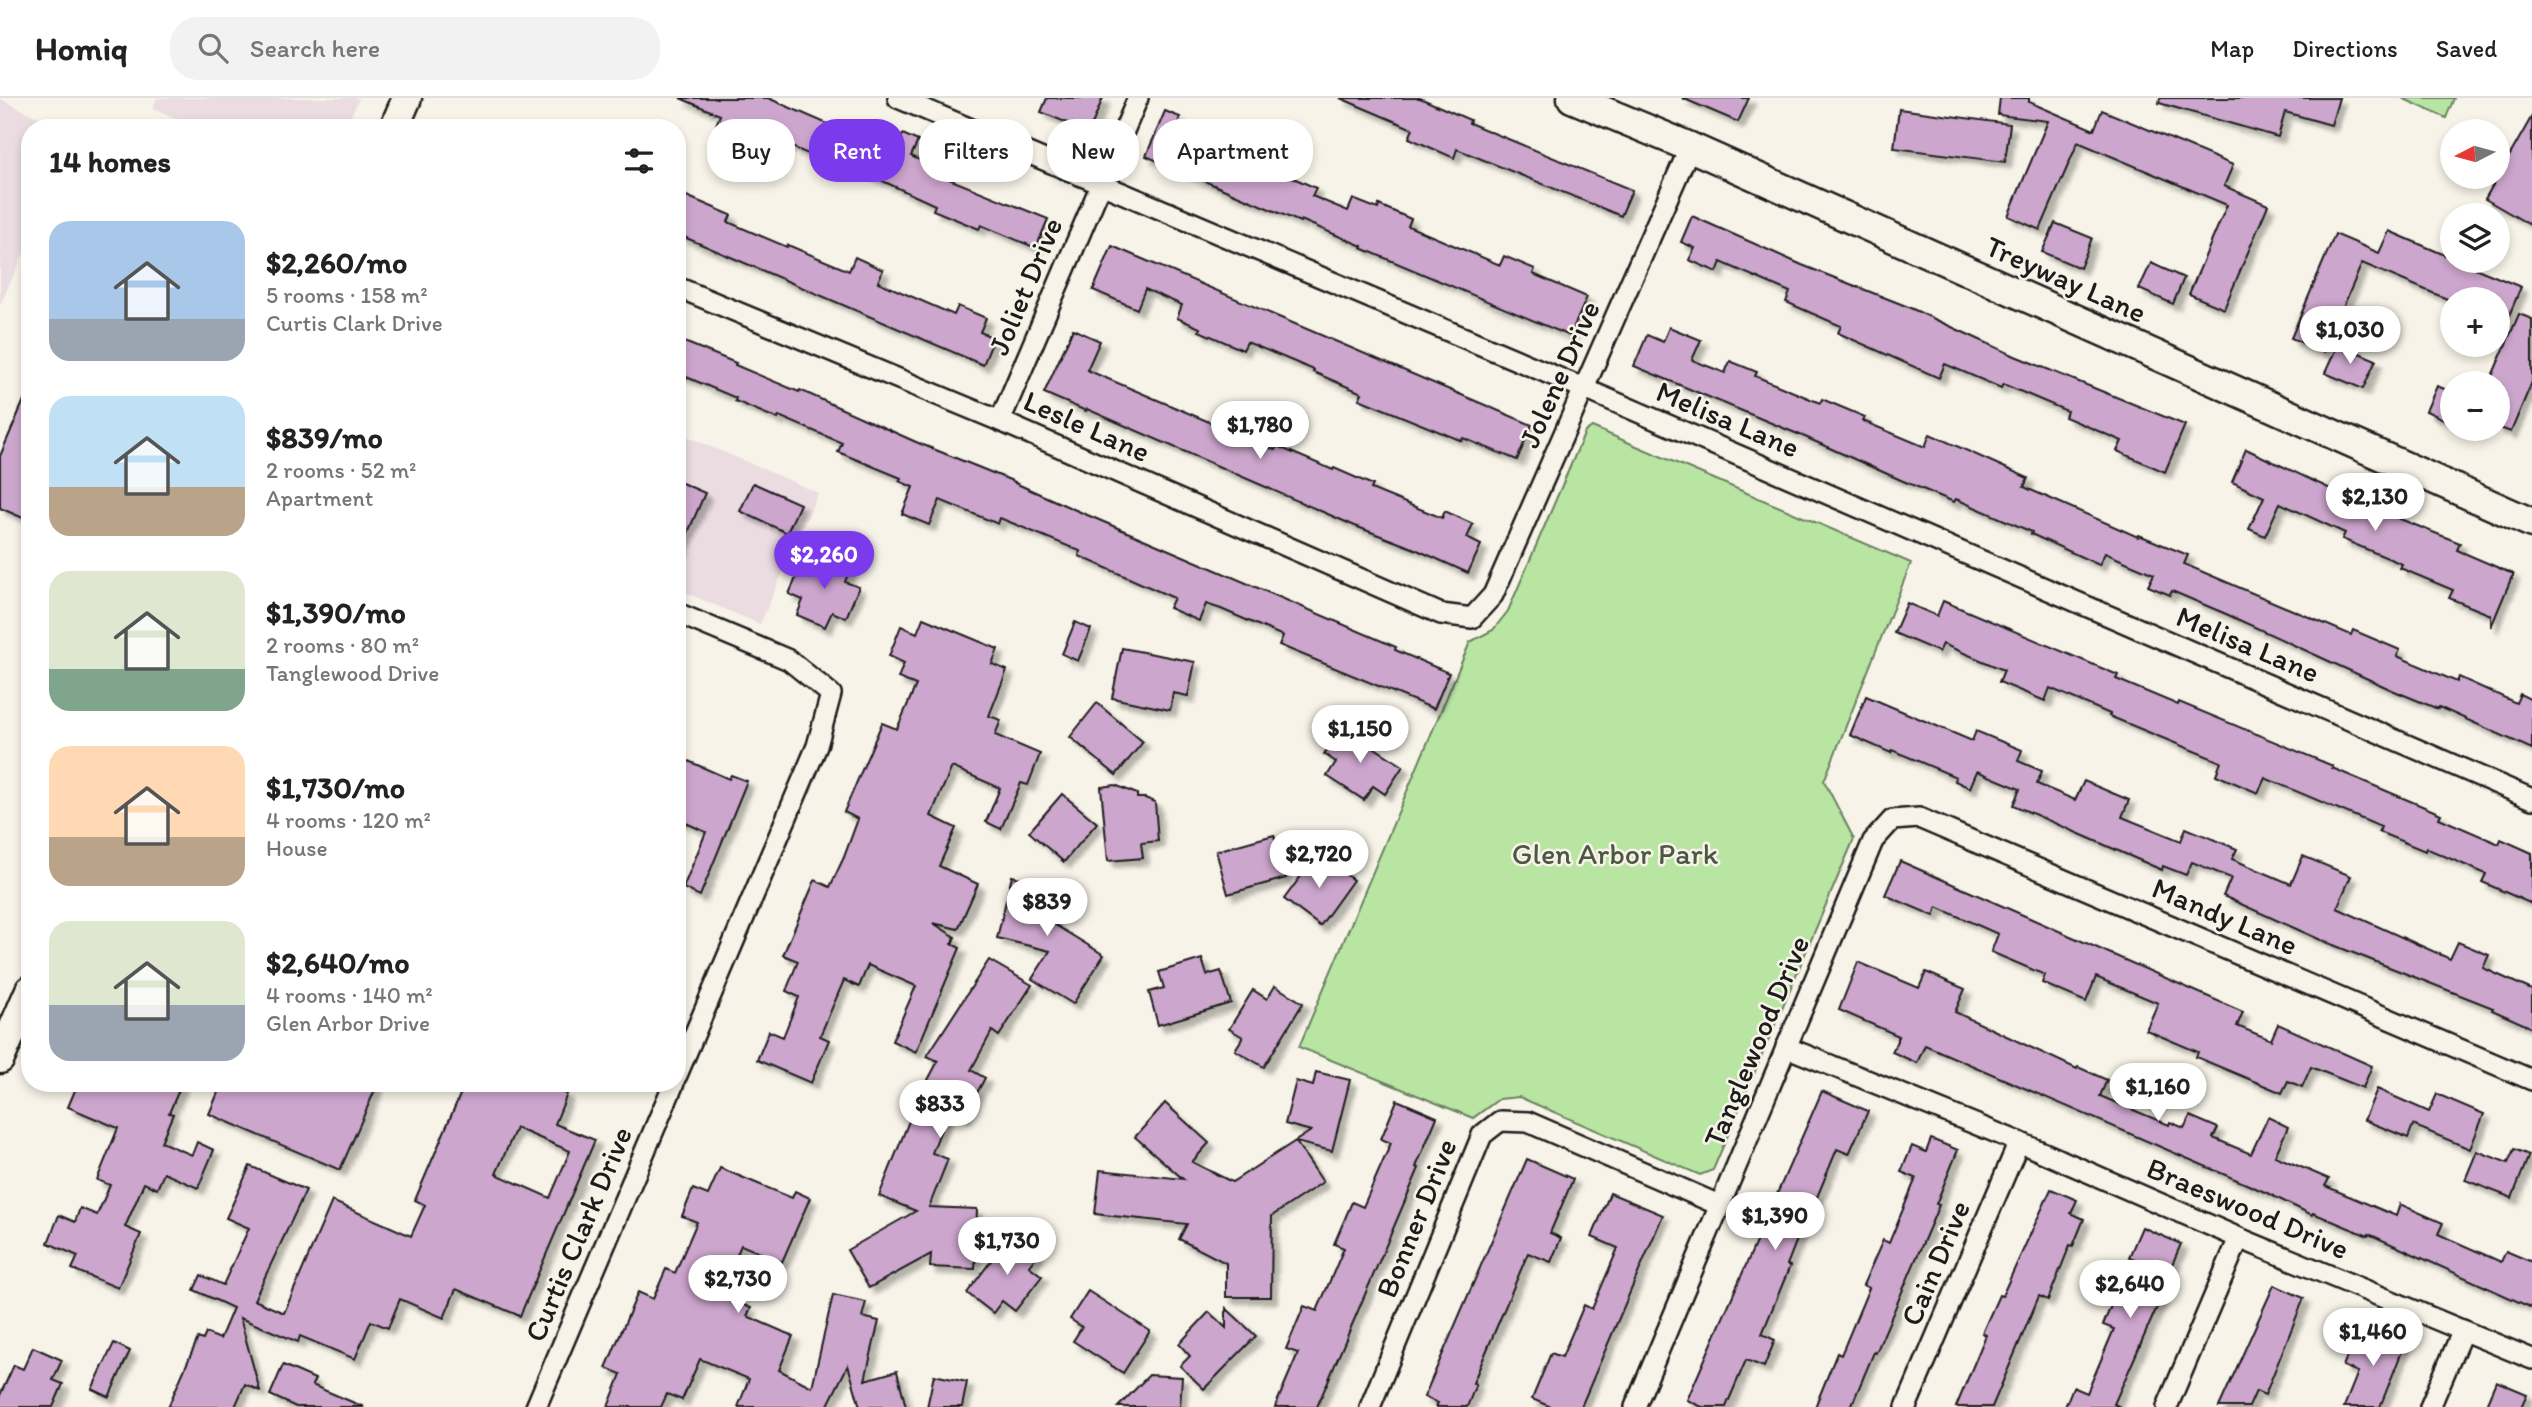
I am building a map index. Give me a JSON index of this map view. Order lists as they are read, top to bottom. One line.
{"streets":{"street":["Treyway Lane","Joliet Drive","Jolene Drive","Melisa Lane","Lesle Lane","Mandy Lane","Tanglewood Drive","Braeswood Drive","Bonner Drive","Curtis Clark Drive","Cain Drive"]},"crossings":[["Treyway Lane","Jolene Drive"],["Joliet Drive","Melisa Lane"],["Joliet Drive","Lesle Lane"],["Jolene Drive","Melisa Lane"],["Jolene Drive","Lesle Lane"],["Mandy Lane","Tanglewood Drive"],["Tanglewood Drive","Braeswood Drive"],["Tanglewood Drive","Bonner Drive"],["Braeswood Drive","Cain Drive"]],"parks":["Glen Arbor Park"],"north":"left","page":{"header":"Homiq","search":"Search here","nav":["Map","Directions","Saved"],"map_buttons":["+","−"],"chip":["Buy","Rent","Filters","New","Apartment"],"heading":"14 homes","list":[{"name":"$2,260/mo","note":"5 rooms · 158 m² · Curtis Clark Drive"},{"name":"$839/mo","note":"2 rooms · 52 m² · Apartment"},{"name":"$1,390/mo","note":"2 rooms · 80 m² · Tanglewood Drive"},{"name":"$1,730/mo","note":"4 rooms · 120 m² · House"},{"name":"$2,640/mo","note":"4 rooms · 140 m² · Glen Arbor Drive"}],"price":["$1,030","$1,780","$2,130","$2,260","$1,150","$2,720","$839","$1,160","$833","$1,390","$1,730","$2,730","$2,640","$1,460"]}}
